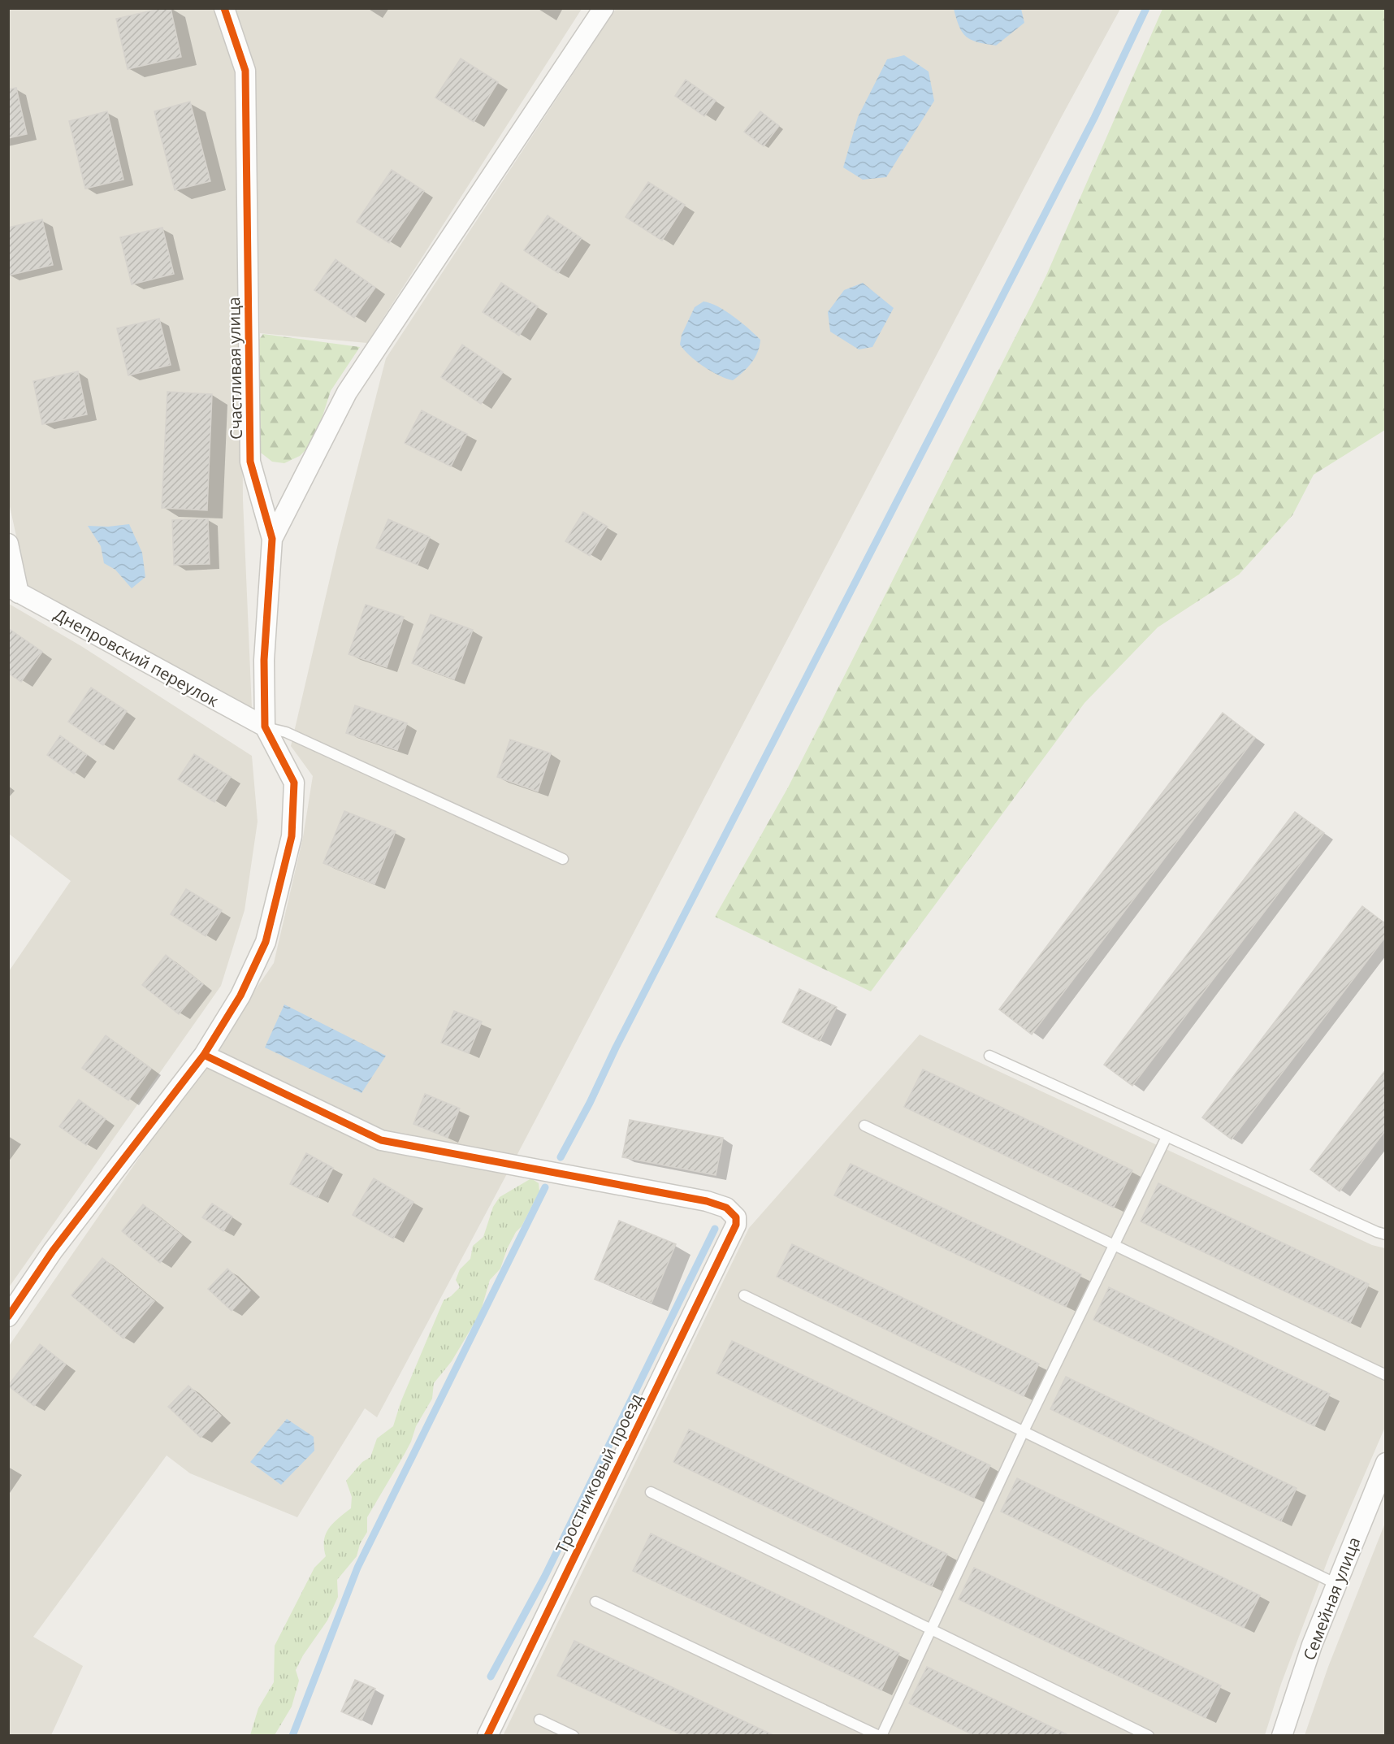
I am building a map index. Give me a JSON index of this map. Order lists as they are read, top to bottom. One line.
{"streets":{"street":["Счастливая улица","Днепровский переулок","Тростниковый проезд","Семейная улица"]},"crossings":[["Счастливая улица","Днепровский переулок"]]}
